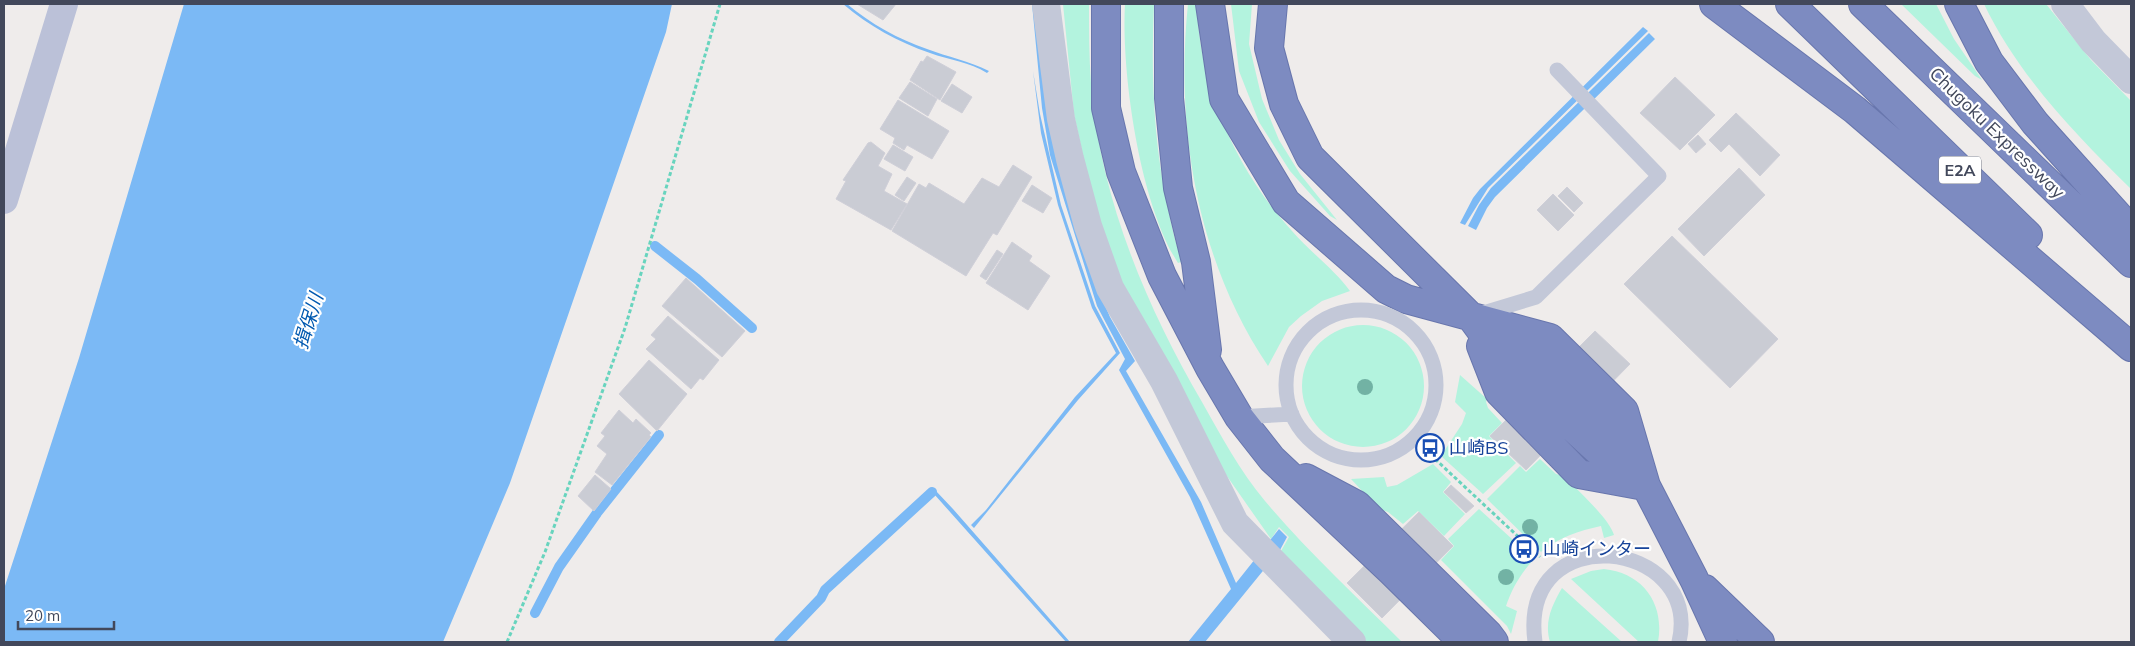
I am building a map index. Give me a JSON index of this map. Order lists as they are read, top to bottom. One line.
{"streets":{"highway":["Chugoku Expressway","E2A"]},"water":["揖保川"],"places":{"bus stop":["山崎BS","山崎インター"]},"scale_bar":"20 m"}
